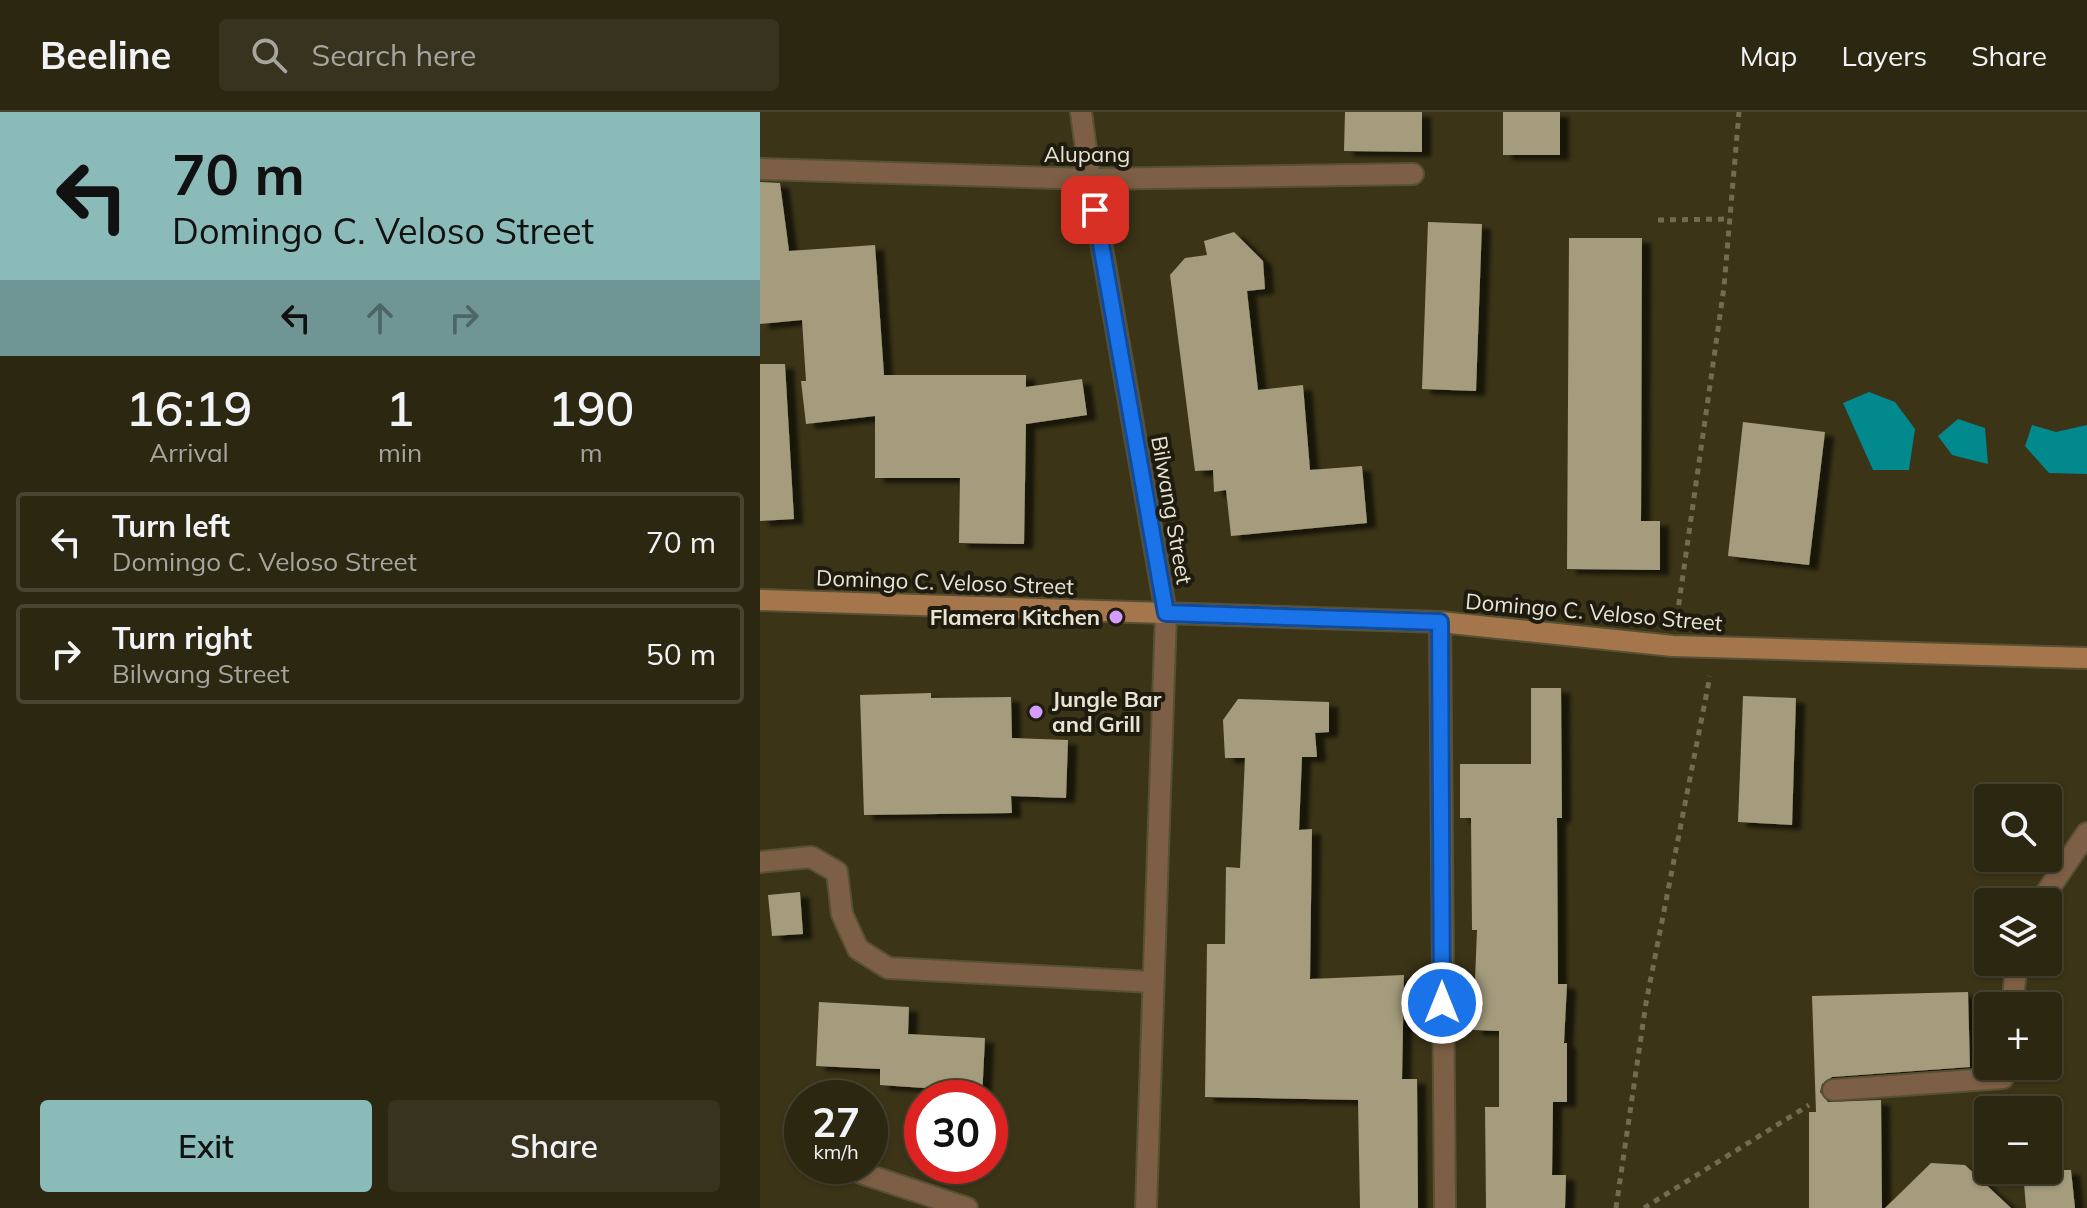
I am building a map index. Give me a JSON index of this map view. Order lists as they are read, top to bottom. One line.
{"streets":{"main road":["Domingo C. Veloso Street"],"street":["Alupang","Bilwang Street"]},"crossings":[["Alupang","Bilwang Street"],["Bilwang Street","Domingo C. Veloso Street"]],"places":["Flamera Kitchen","Jungle Bar and Grill"],"page":{"header":"Beeline","search":"Search here","nav":["Map","Layers","Share"],"turn":["70 m","Domingo C. Veloso Street"],"eta":["16:19","Arrival","1","min","190","m"],"list":[{"name":"Turn left","note":"Domingo C. Veloso Street","value":"70 m"},{"name":"Turn right","note":"Bilwang Street","value":"50 m"}],"map_buttons":["+","−"],"speed":"27 km/h","limit":"30","buttons":["Exit","Share"]}}
